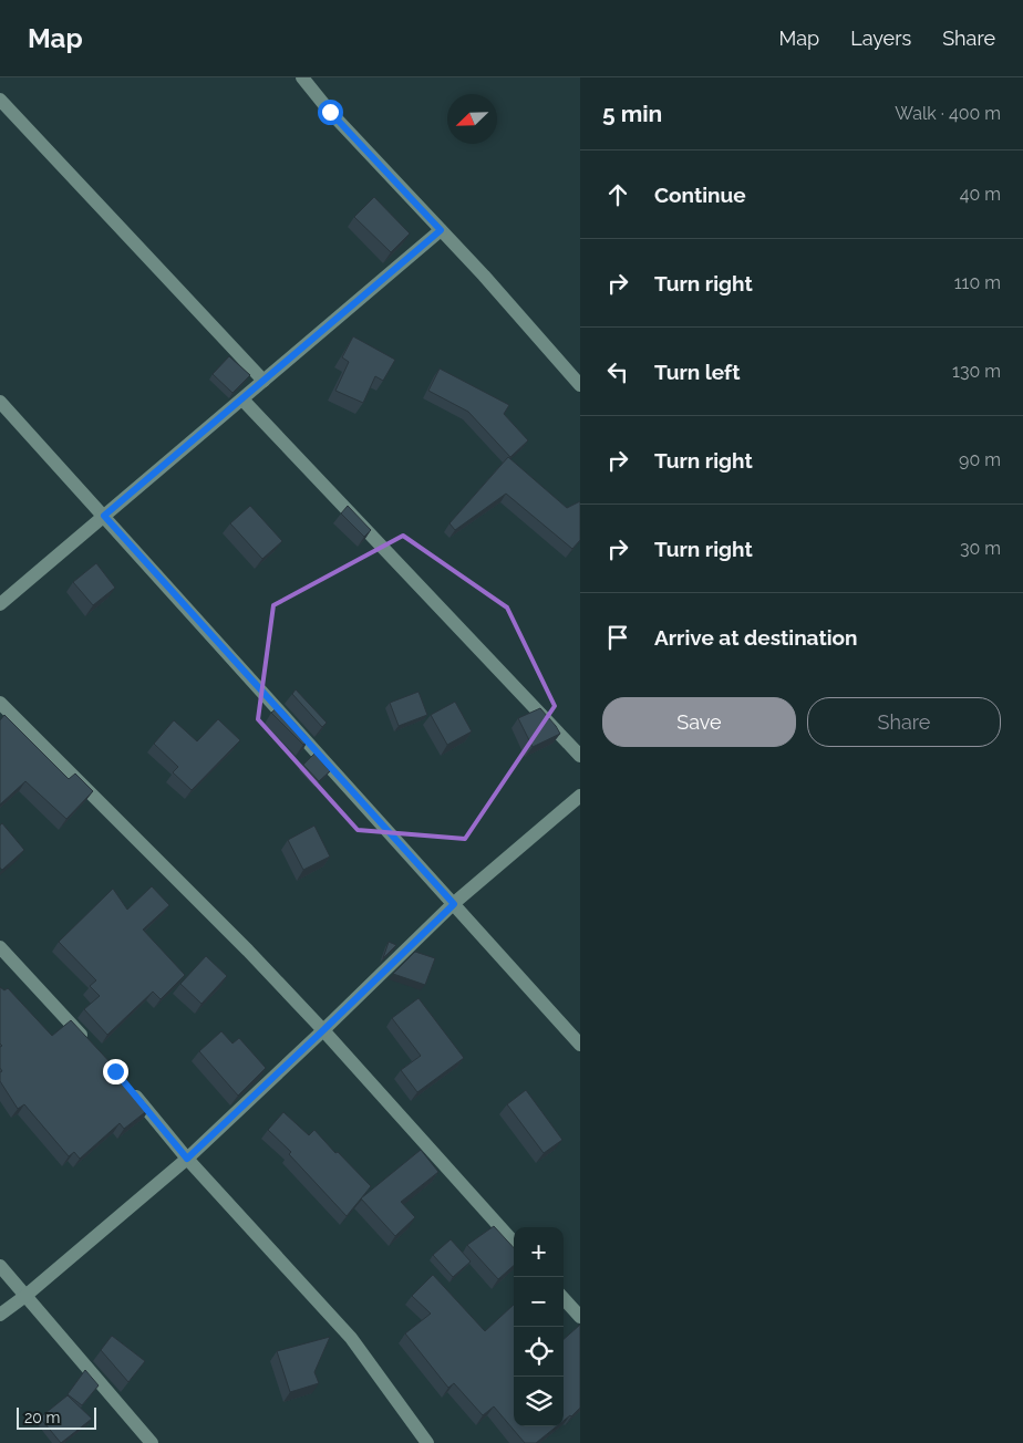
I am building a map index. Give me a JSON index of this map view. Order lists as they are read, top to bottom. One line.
{"scale_bar":"20 m","north":"bottom left","page":{"header":"Map","nav":["Map","Layers","Share"],"heading":["5 min","Walk · 400 m"],"list":[["Continue","40 m"],["Turn right","110 m"],["Turn left","130 m"],["Turn right","90 m"],["Turn right","30 m"],"Arrive at destination"],"buttons":["Save","Share"],"map_buttons":["+","−"],"scale":"20 m"}}
